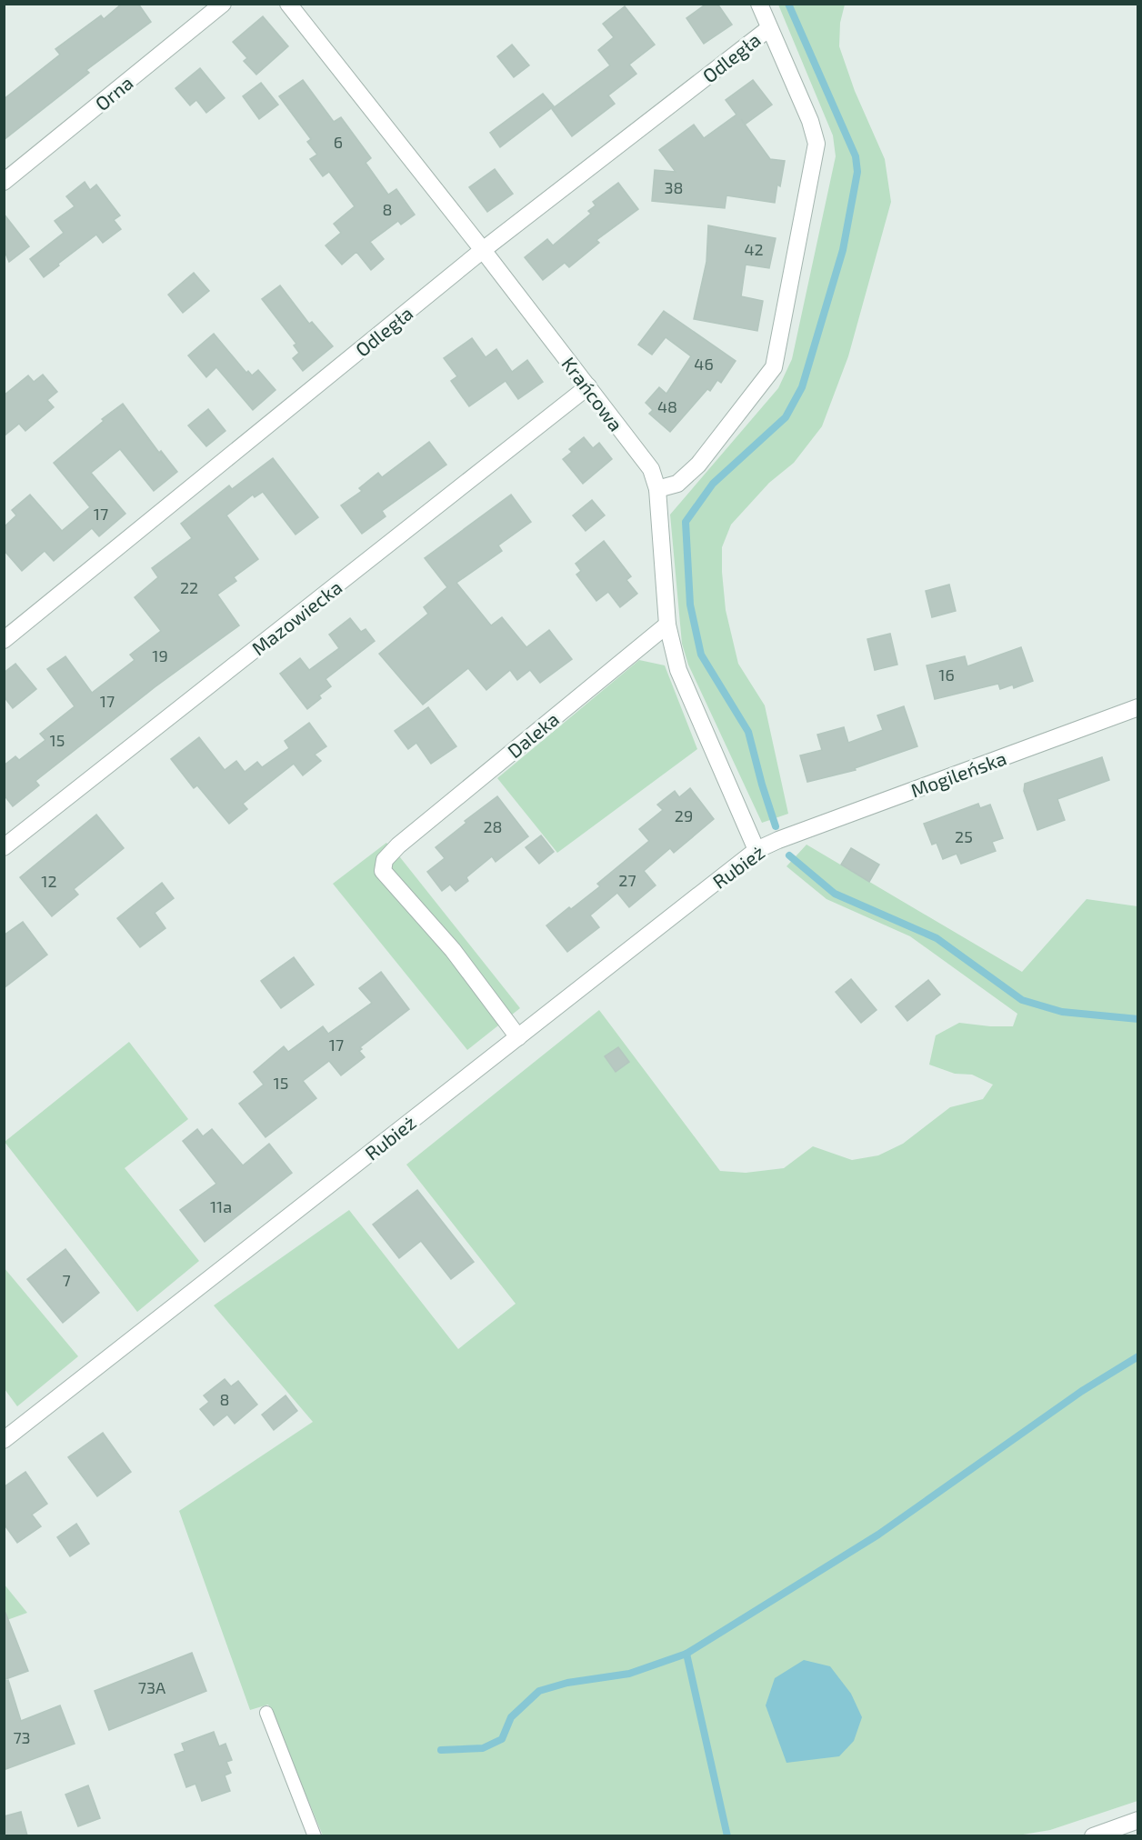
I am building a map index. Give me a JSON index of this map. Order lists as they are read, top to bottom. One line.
{"streets":{"street":["Odległa","Orna","Krańcowa","Mazowiecka","Daleka","Mogileńska","Rubież"]},"crossings":[["Odległa","Krańcowa"],["Krańcowa","Mazowiecka"],["Krańcowa","Daleka"],["Krańcowa","Rubież"],["Daleka","Rubież"],["Mogileńska","Rubież"]],"house_numbers":["6","38","8","42","46","48","17","22","19","16","17","15","29","28","25","27","12","17","15","11a","7","8","73A","73"]}
